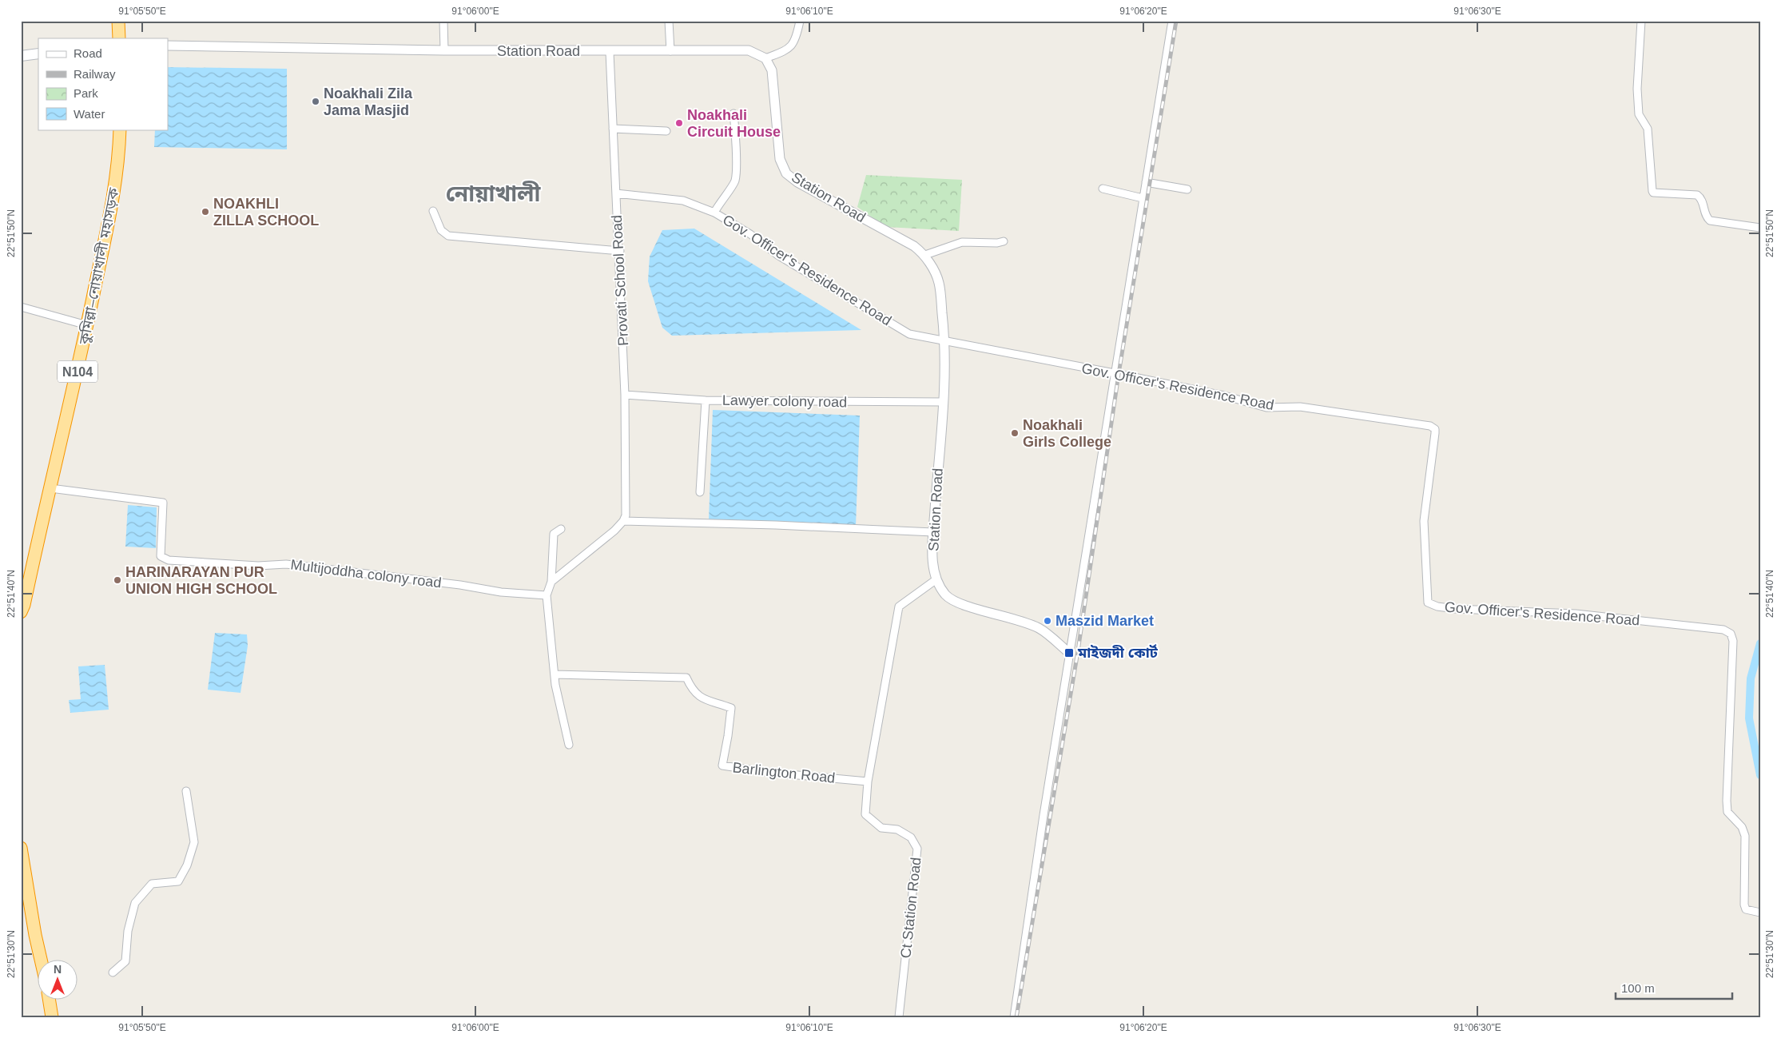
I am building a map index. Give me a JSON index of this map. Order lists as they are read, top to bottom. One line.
{"streets":{"highway":["কুমিল্লা–নোয়াখালী মহাসড়ক","N104"],"street":["Station Road","Gov. Officer's Residence Road","Provati School Road","Lawyer colony road","Multijoddha colony road","Barlington Road","Ct Station Road"]},"crossings":[["Station Road","Gov. Officer's Residence Road"],["Station Road","Provati School Road"],["Station Road","Lawyer colony road"],["কুমিল্লা–নোয়াখালী মহাসড়ক","Multijoddha colony road"],["Gov. Officer's Residence Road","Provati School Road"],["Provati School Road","Lawyer colony road"],["Barlington Road","Ct Station Road"]],"districts":["নোয়াখালী"],"places":{"other":["Noakhali Zila Jama Masjid","Noakhali Circuit House","NOAKHLI ZILLA SCHOOL","Noakhali Girls College","HARINARAYAN PUR UNION HIGH SCHOOL","Maszid Market"],"transit":["মাইজদী কোর্ট"]},"legend":["Road","Railway","Park","Water"],"scale_bar":"100 m","north":"top","coordinates":["91°05'50\"E","91°06'00\"E","91°06'10\"E","91°06'20\"E","91°06'30\"E","22°51'50\"N","22°51'40\"N","22°51'30\"N"]}
